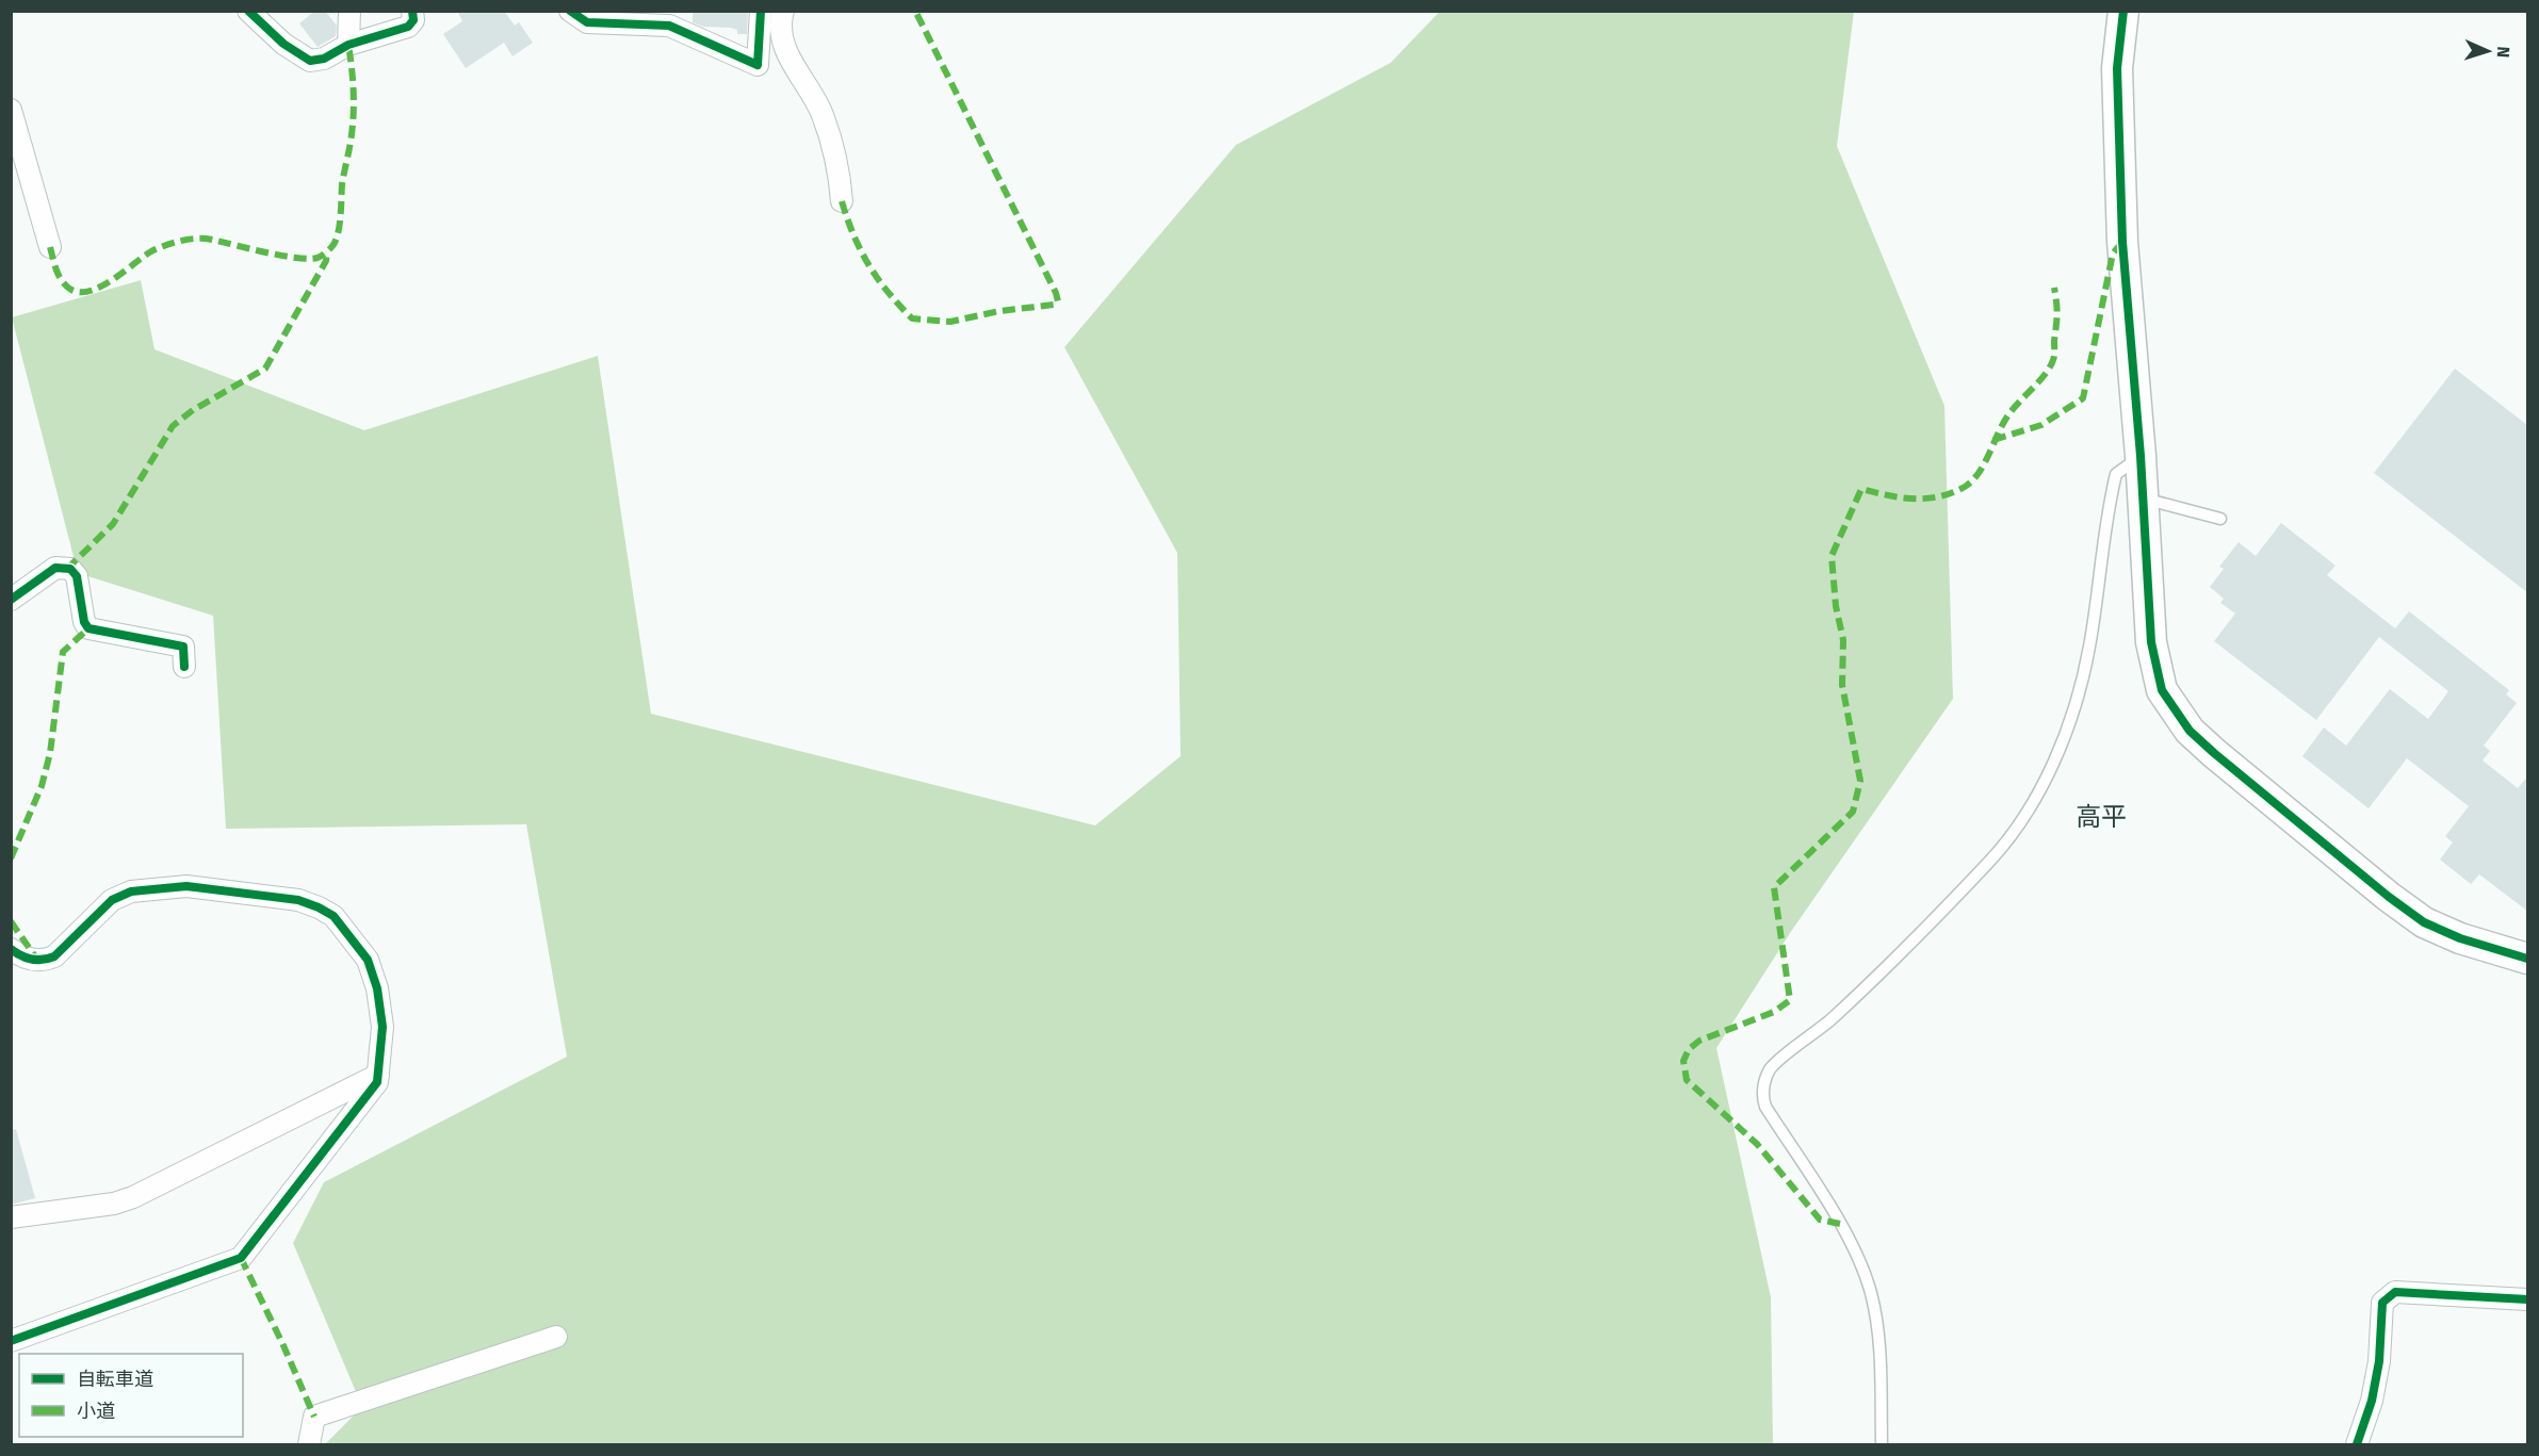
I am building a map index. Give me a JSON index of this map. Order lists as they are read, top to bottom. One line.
{"districts":["高平"],"legend":["自転車道","小道"],"north":"right"}
